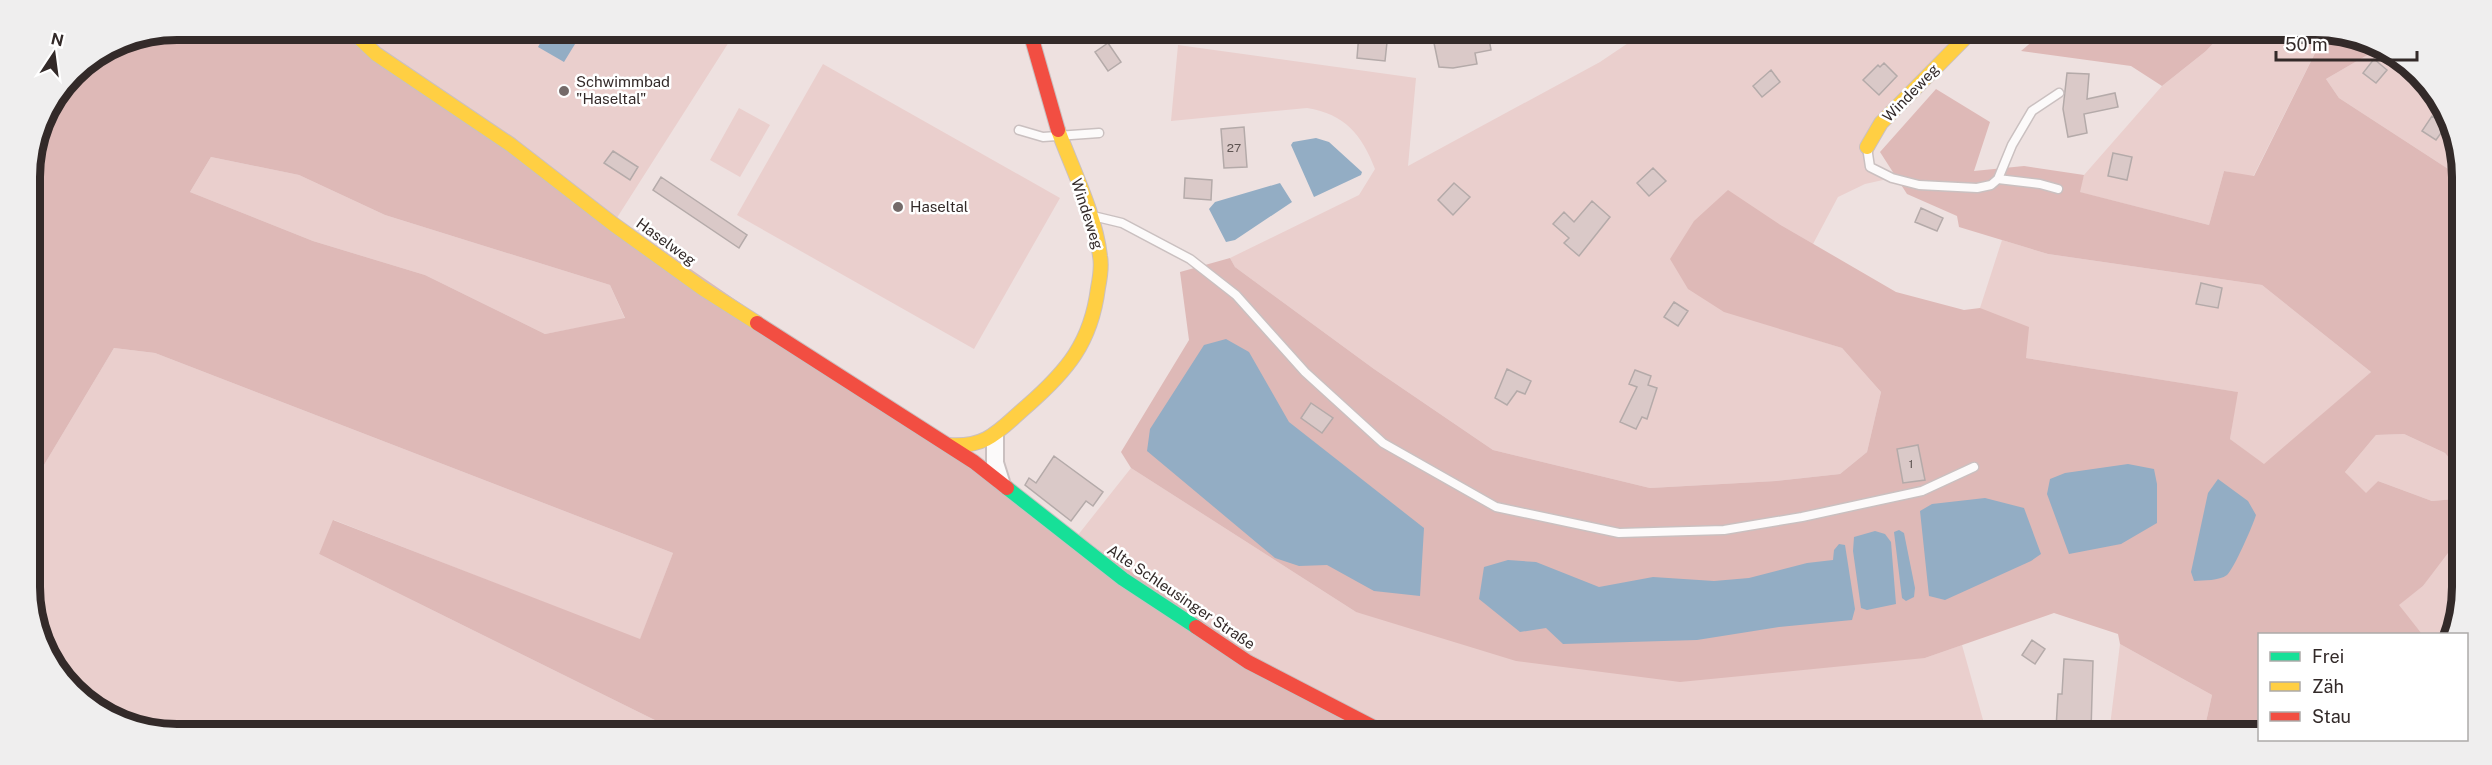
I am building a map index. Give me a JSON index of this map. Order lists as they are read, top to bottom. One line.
{"streets":{"street":["Windeweg","Haselweg","Alte Schleusinger Straße"]},"crossings":[["Windeweg","Haselweg"],["Haselweg","Alte Schleusinger Straße"]],"places":["Schwimmbad \"Haseltal\"","Haseltal"],"house_numbers":["27","1"],"legend":["Frei","Zäh","Stau"],"scale_bar":"50 m","north":"top"}
